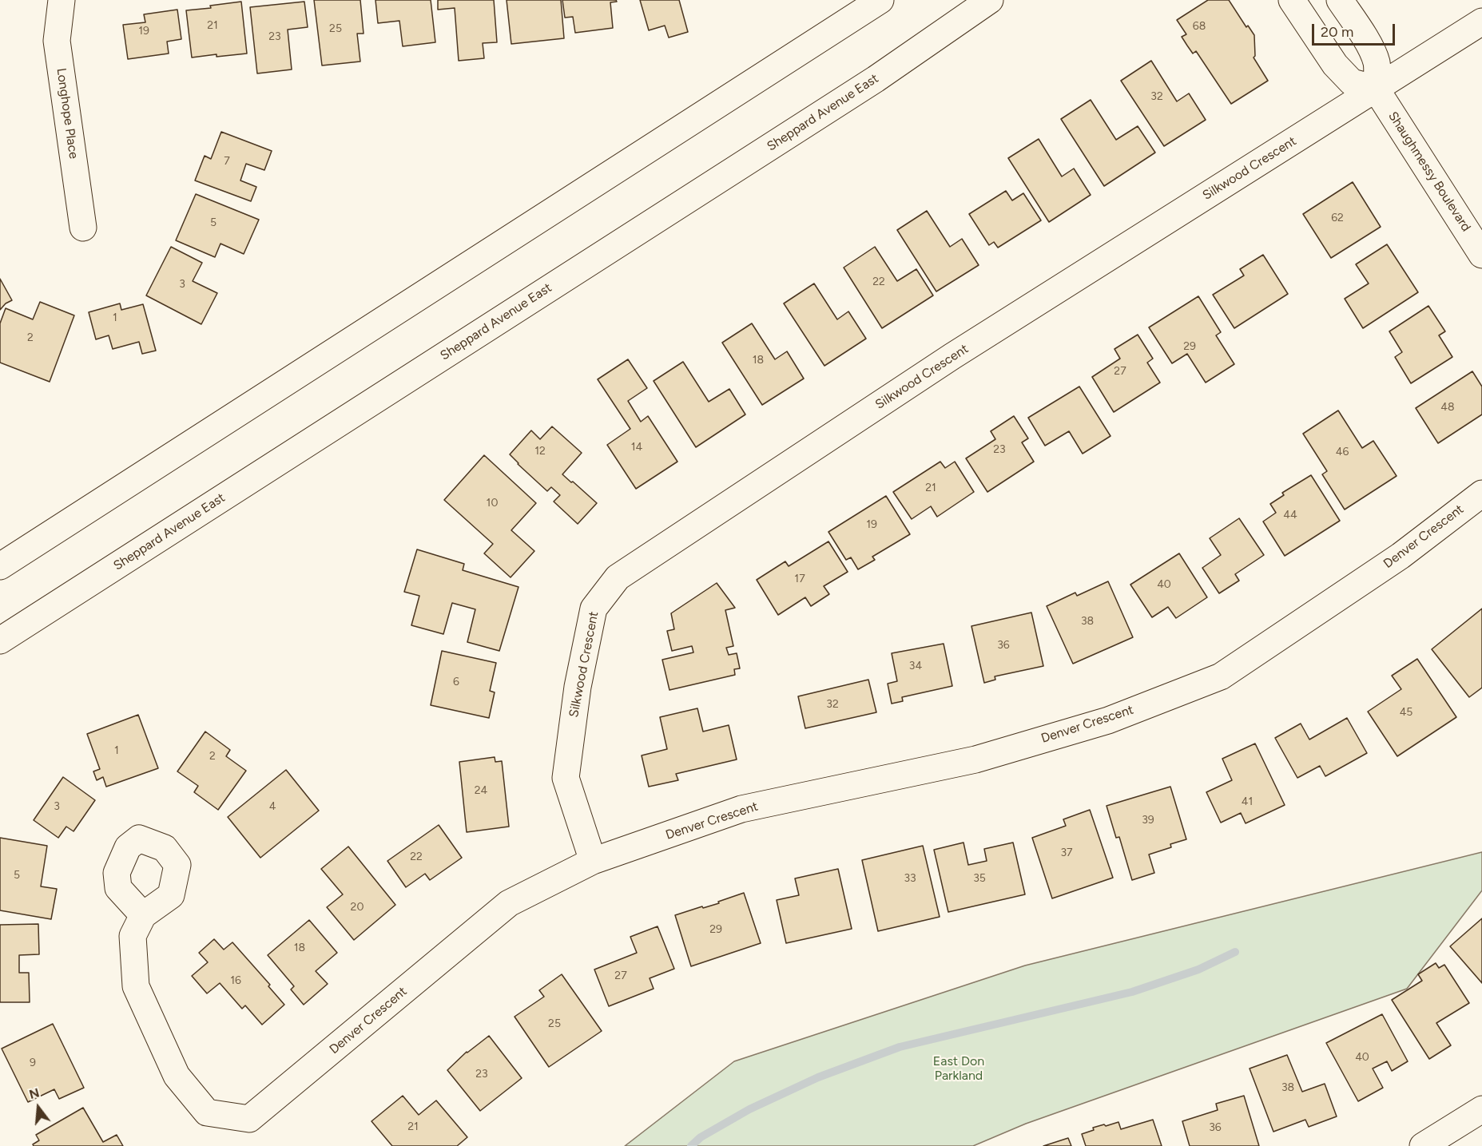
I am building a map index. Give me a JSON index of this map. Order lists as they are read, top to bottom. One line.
{"streets":{"street":["Sheppard Avenue East","Longhope Place","Silkwood Crescent","Shaughmessy Boulevard","Denver Crescent"]},"crossings":[["Silkwood Crescent","Shaughmessy Boulevard"],["Silkwood Crescent","Denver Crescent"]],"parks":["East Don Parkland"],"house_numbers":["21","68","25","19","23","32","7","62","5","22","3","1","2","29","18","27","48","14","23","12","46","21","10","44","19","17","40","38","36","34","6","32","45","1","2","24","41","3","4","39","37","22","5","33","35","20","29","18","27","16","25","40","9","23","38","21","36"],"scale_bar":"20 m","north":"top"}
